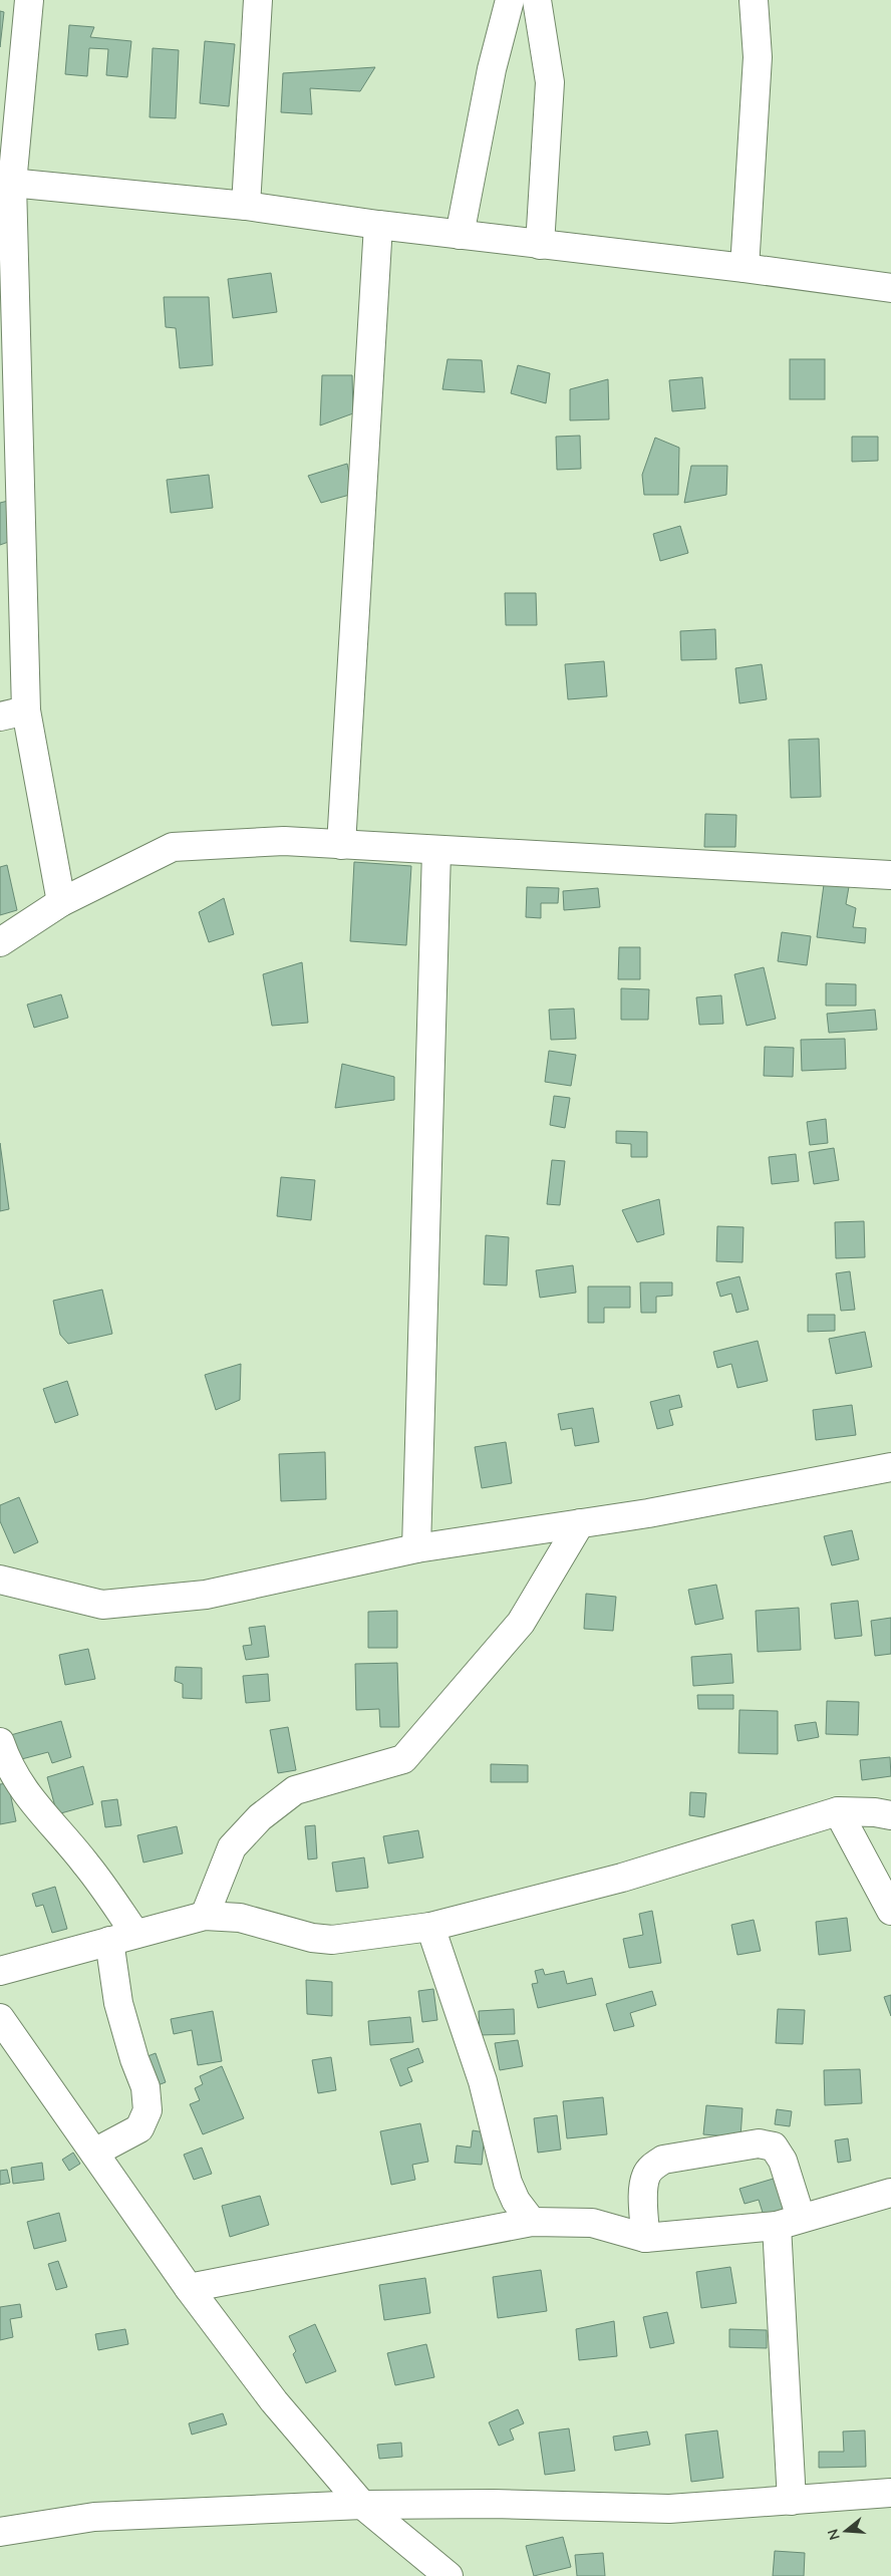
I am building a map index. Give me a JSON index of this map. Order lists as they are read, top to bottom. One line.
{"north":"left"}
